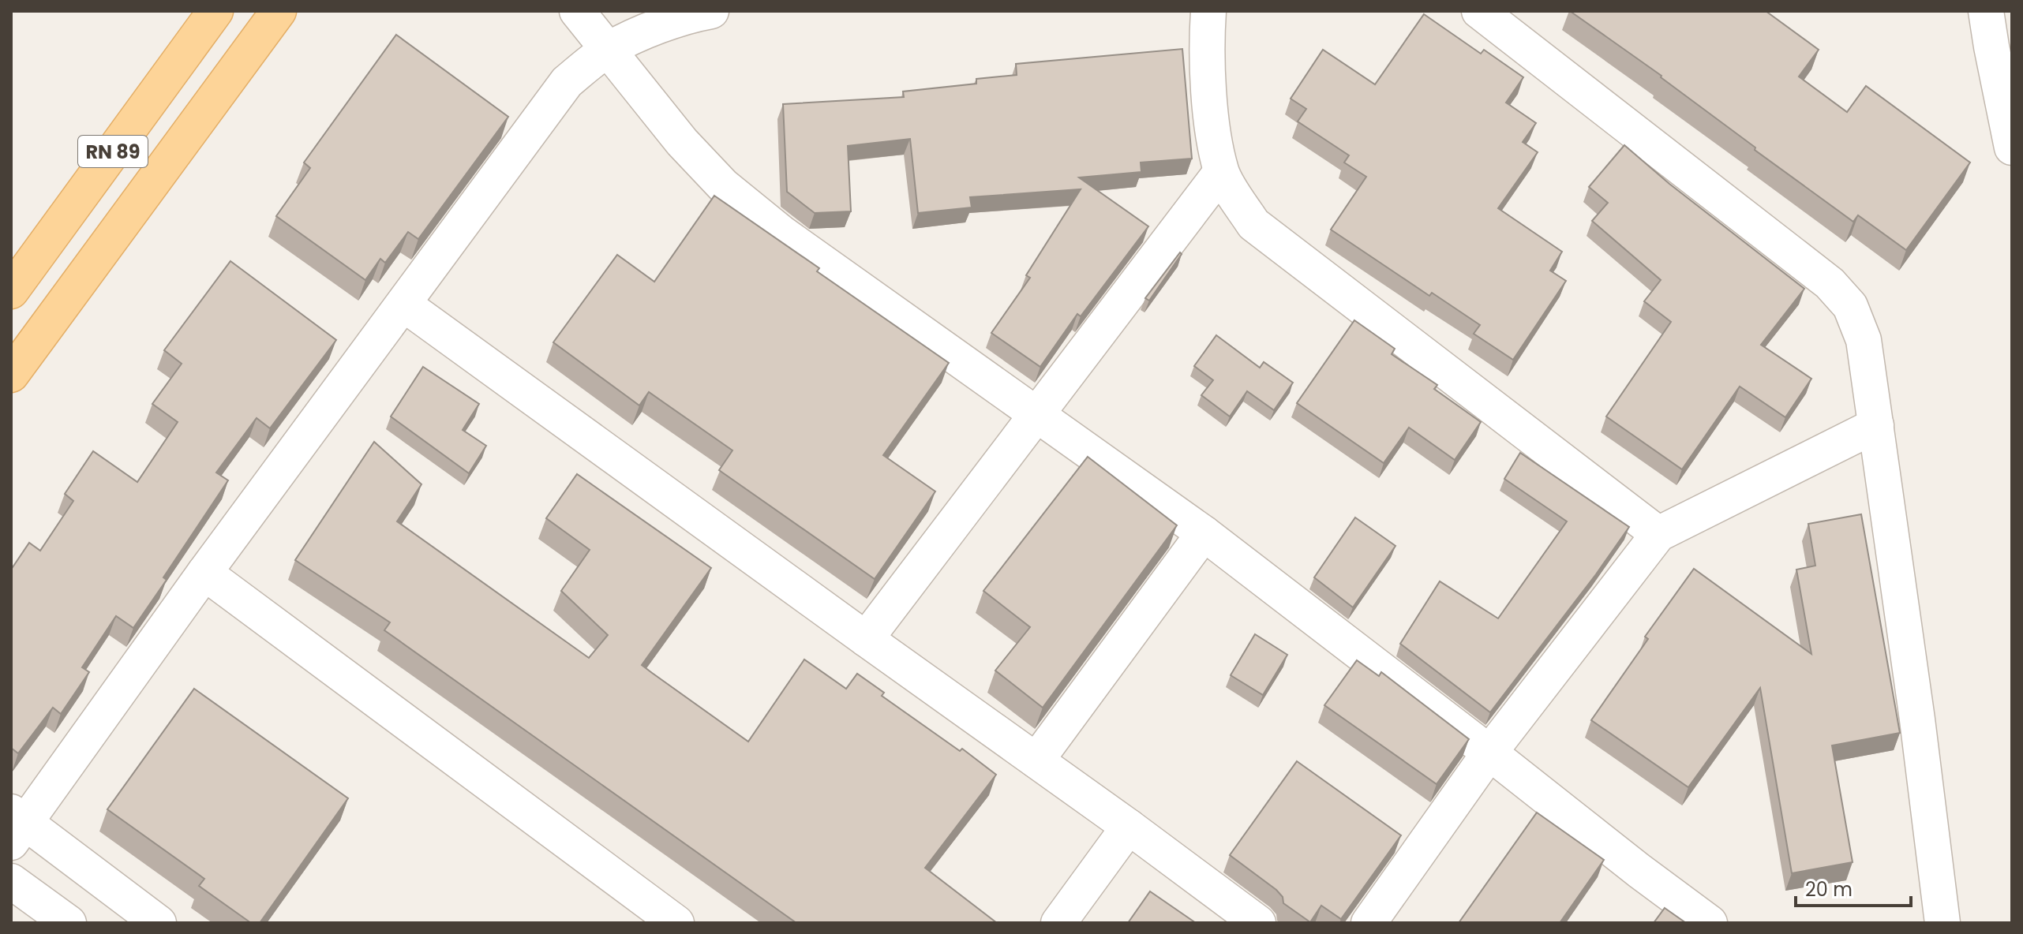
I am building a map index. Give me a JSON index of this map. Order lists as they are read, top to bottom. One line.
{"streets":{"main road":["RN 89"]},"scale_bar":"20 m"}
